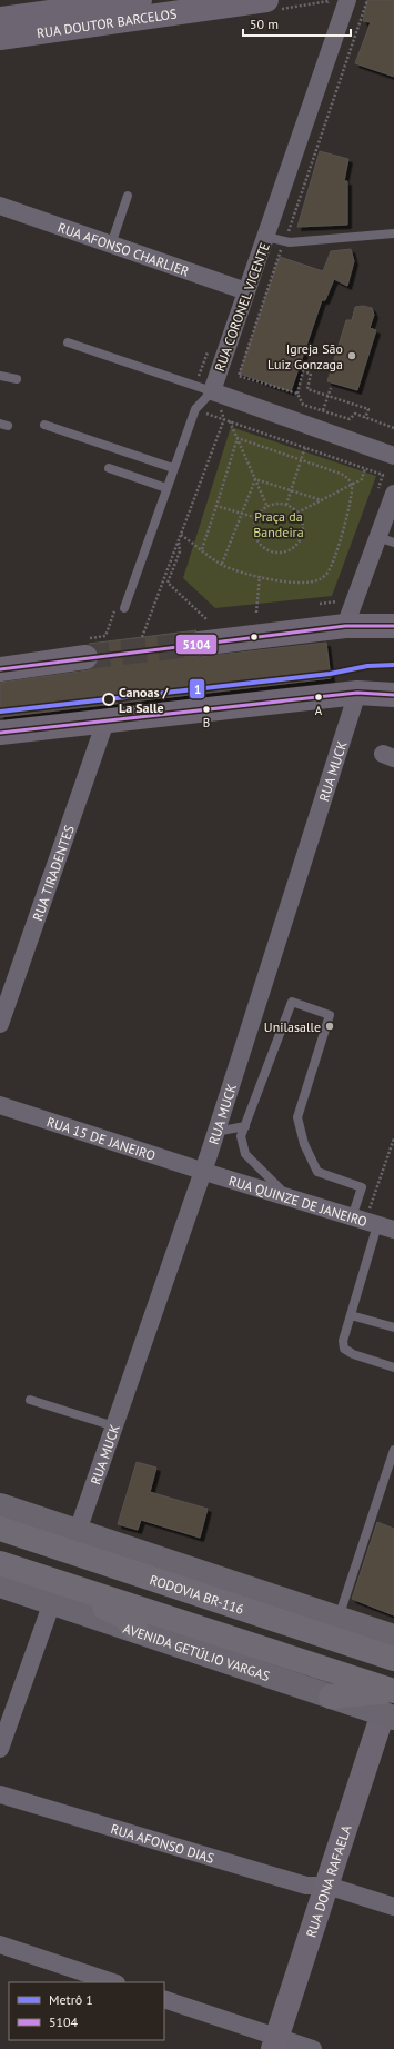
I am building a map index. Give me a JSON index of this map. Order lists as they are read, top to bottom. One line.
{"streets":{"highway":["RODOVIA BR-116"],"main road":["RUA DOUTOR BARCELOS","AVENIDA GETÚLIO VARGAS","RUA DONA RAFAELA"],"street":["RUA AFONSO CHARLIER","RUA CORONEL VICENTE","RUA MUCK","RUA TIRADENTES","RUA 15 DE JANEIRO","RUA QUINZE DE JANEIRO","RUA AFONSO DIAS"]},"crossings":[["RUA AFONSO CHARLIER","RUA CORONEL VICENTE"],["RUA MUCK","RUA 15 DE JANEIRO"],["RUA MUCK","RUA QUINZE DE JANEIRO"],["RUA 15 DE JANEIRO","RUA QUINZE DE JANEIRO"],["AVENIDA GETÚLIO VARGAS","RUA DONA RAFAELA"],["RUA AFONSO DIAS","RUA DONA RAFAELA"]],"parks":["Praça da Bandeira"],"places":["Igreja São Luiz Gonzaga","A","Canoas / La Salle","B","Unilasalle"],"lines":["transit line 5104","metro line 1"],"legend":["Metrô 1","5104"],"scale_bar":"50 m"}
